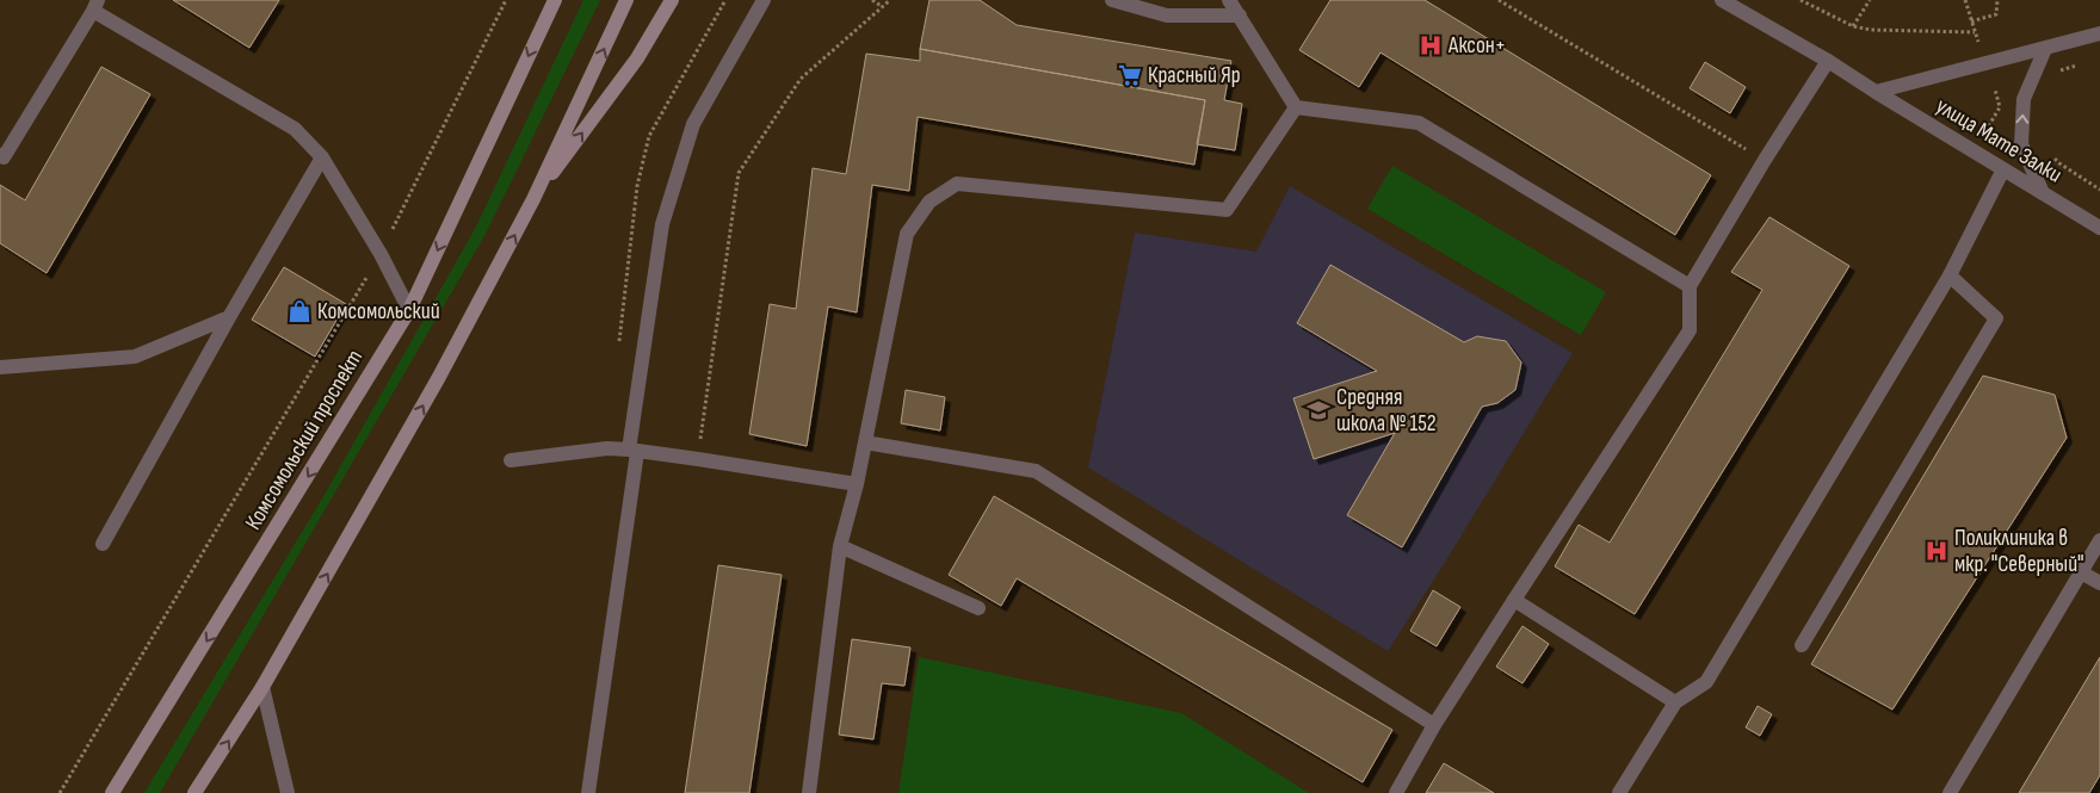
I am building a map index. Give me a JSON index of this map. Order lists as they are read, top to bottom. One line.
{"streets":{"main road":["Комсомольский проспект"],"street":["улица Мате Залки"]},"places":{"hospital":["Аксон+","Поликлиника в мкр. \"Северный\""],"supermarket":["Красный Яр"],"shop":["Комсомольский"],"school or university":["Средняя школа № 152"]}}
